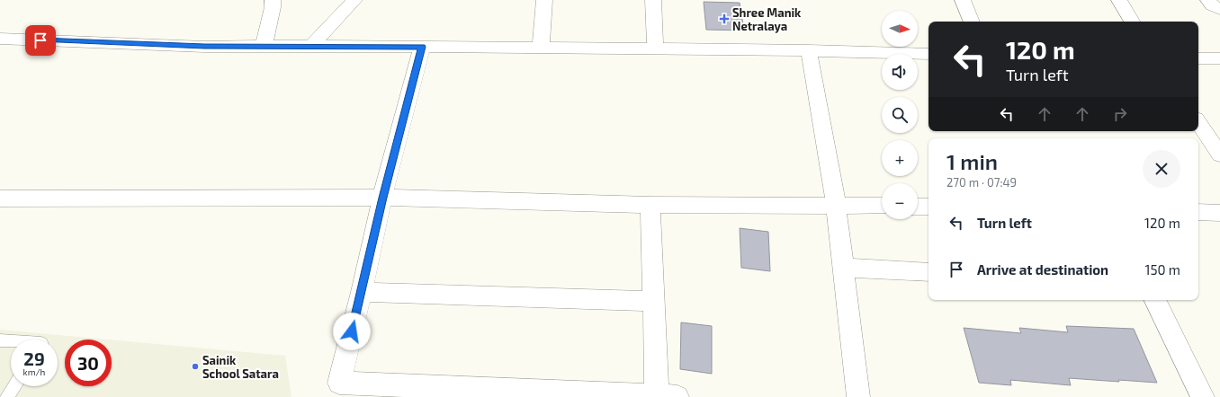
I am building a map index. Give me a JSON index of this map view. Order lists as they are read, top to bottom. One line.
{"places":{"health":["Shree Manik Netralaya"],"other":["Sainik School Satara"]},"north":"right","page":{"map_buttons":["+","−"],"turn":["120 m","Turn left"],"heading":["1 min","270 m · 07:49"],"list":[{"name":"Turn left","value":"120 m"},{"name":"Arrive at destination","value":"150 m"}],"speed":"29 km/h","limit":"30"}}
